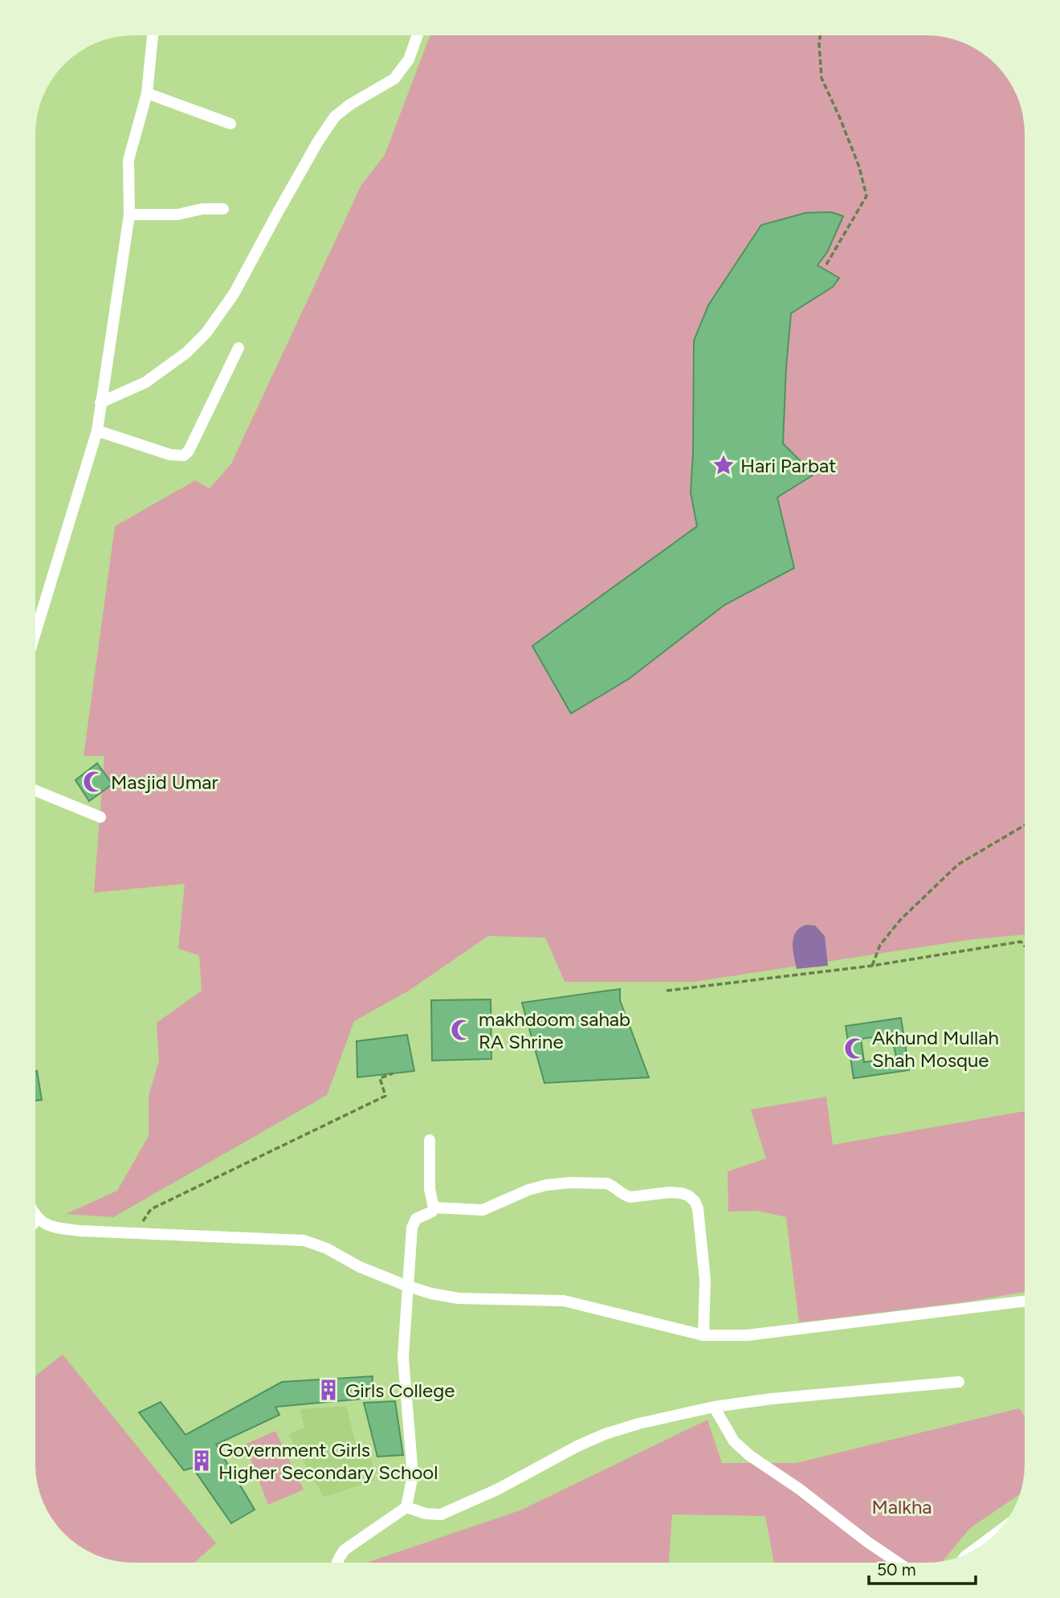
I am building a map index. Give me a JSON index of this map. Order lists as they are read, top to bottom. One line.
{"parks":["Malkha"],"places":{"place":["Hari Parbat"],"mosque":["Masjid Umar","makhdoom sahab RA Shrine","Akhund Mullah Shah Mosque"],"building":["Girls College","Government Girls Higher Secondary School"]},"scale_bar":"50 m"}
